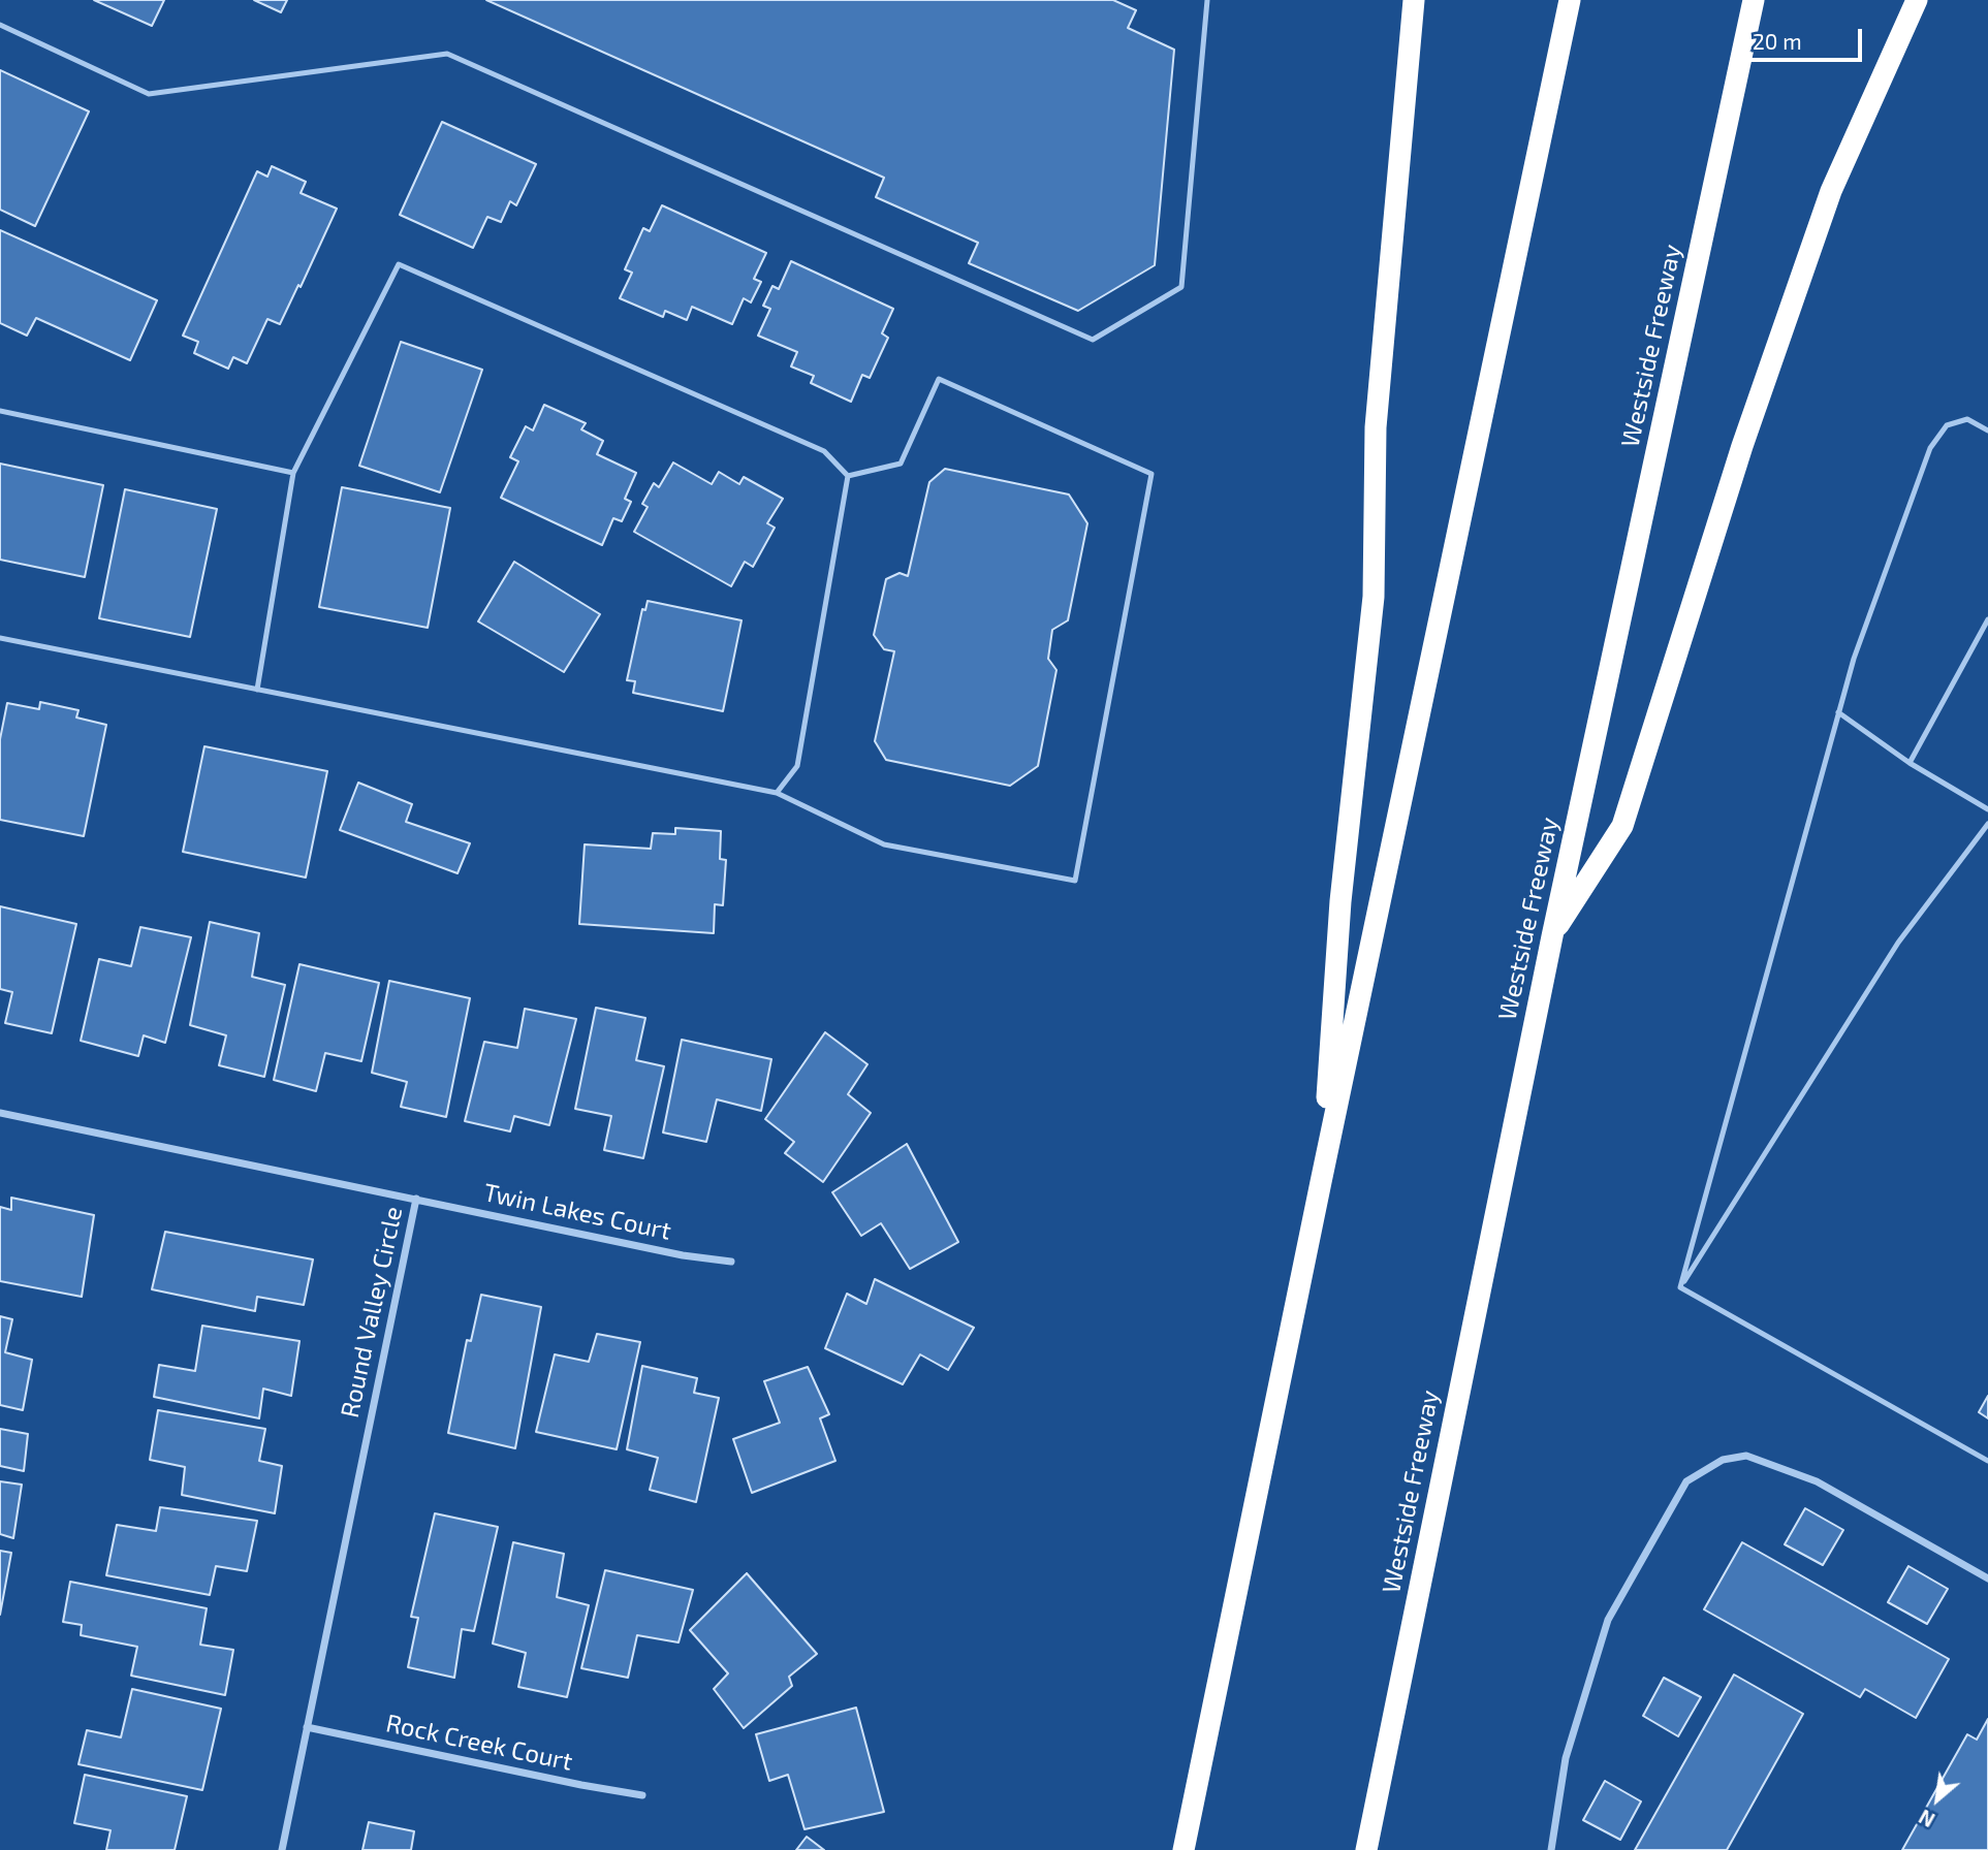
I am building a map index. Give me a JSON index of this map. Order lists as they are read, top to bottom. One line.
{"streets":{"highway":["Westside Freeway"],"street":["Twin Lakes Court","Round Valley Circle","Rock Creek Court"]},"crossings":[["Twin Lakes Court","Round Valley Circle"],["Round Valley Circle","Rock Creek Court"]],"scale_bar":"20 m","north":"bottom left"}
